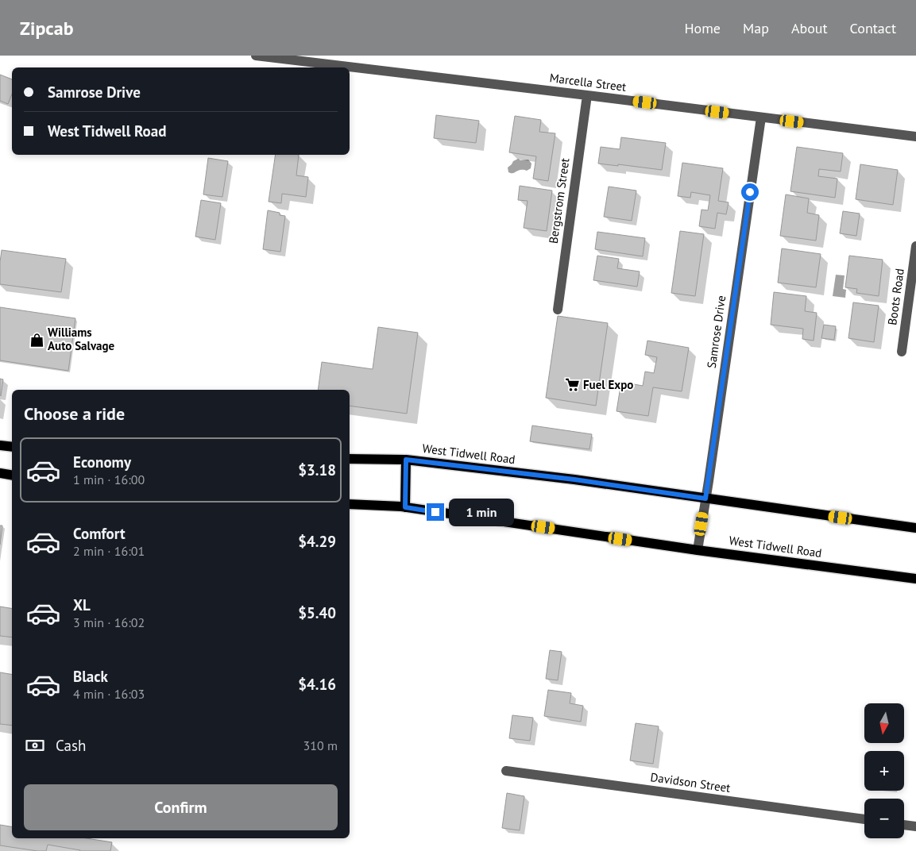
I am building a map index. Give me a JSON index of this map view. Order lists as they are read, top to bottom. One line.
{"streets":{"main road":["West Tidwell Road"],"street":["Marcella Street","Bergstrom Street","Boots Road","Samrose Drive","Davidson Street"]},"crossings":[["Marcella Street","Bergstrom Street"],["Marcella Street","Samrose Drive"],["Samrose Drive","West Tidwell Road"]],"places":{"shop":["Williams Auto Salvage"],"supermarket":["Fuel Expo"]},"north":"bottom","page":{"header":"Zipcab","nav":["Home","Map","About","Contact"],"banner":["Samrose Drive","West Tidwell Road"],"heading":"Choose a ride","list":[{"name":"Economy","note":"1 min · 16:00","value":"$3.18"},{"name":"Comfort","note":"2 min · 16:01","value":"$4.29"},{"name":"XL","note":"3 min · 16:02","value":"$5.40"},{"name":"Black","note":"4 min · 16:03","value":"$4.16"}],"bubble":"1 min","map_buttons":["+","−"],"pay":["Cash","310 m"],"buttons":"Confirm"}}
